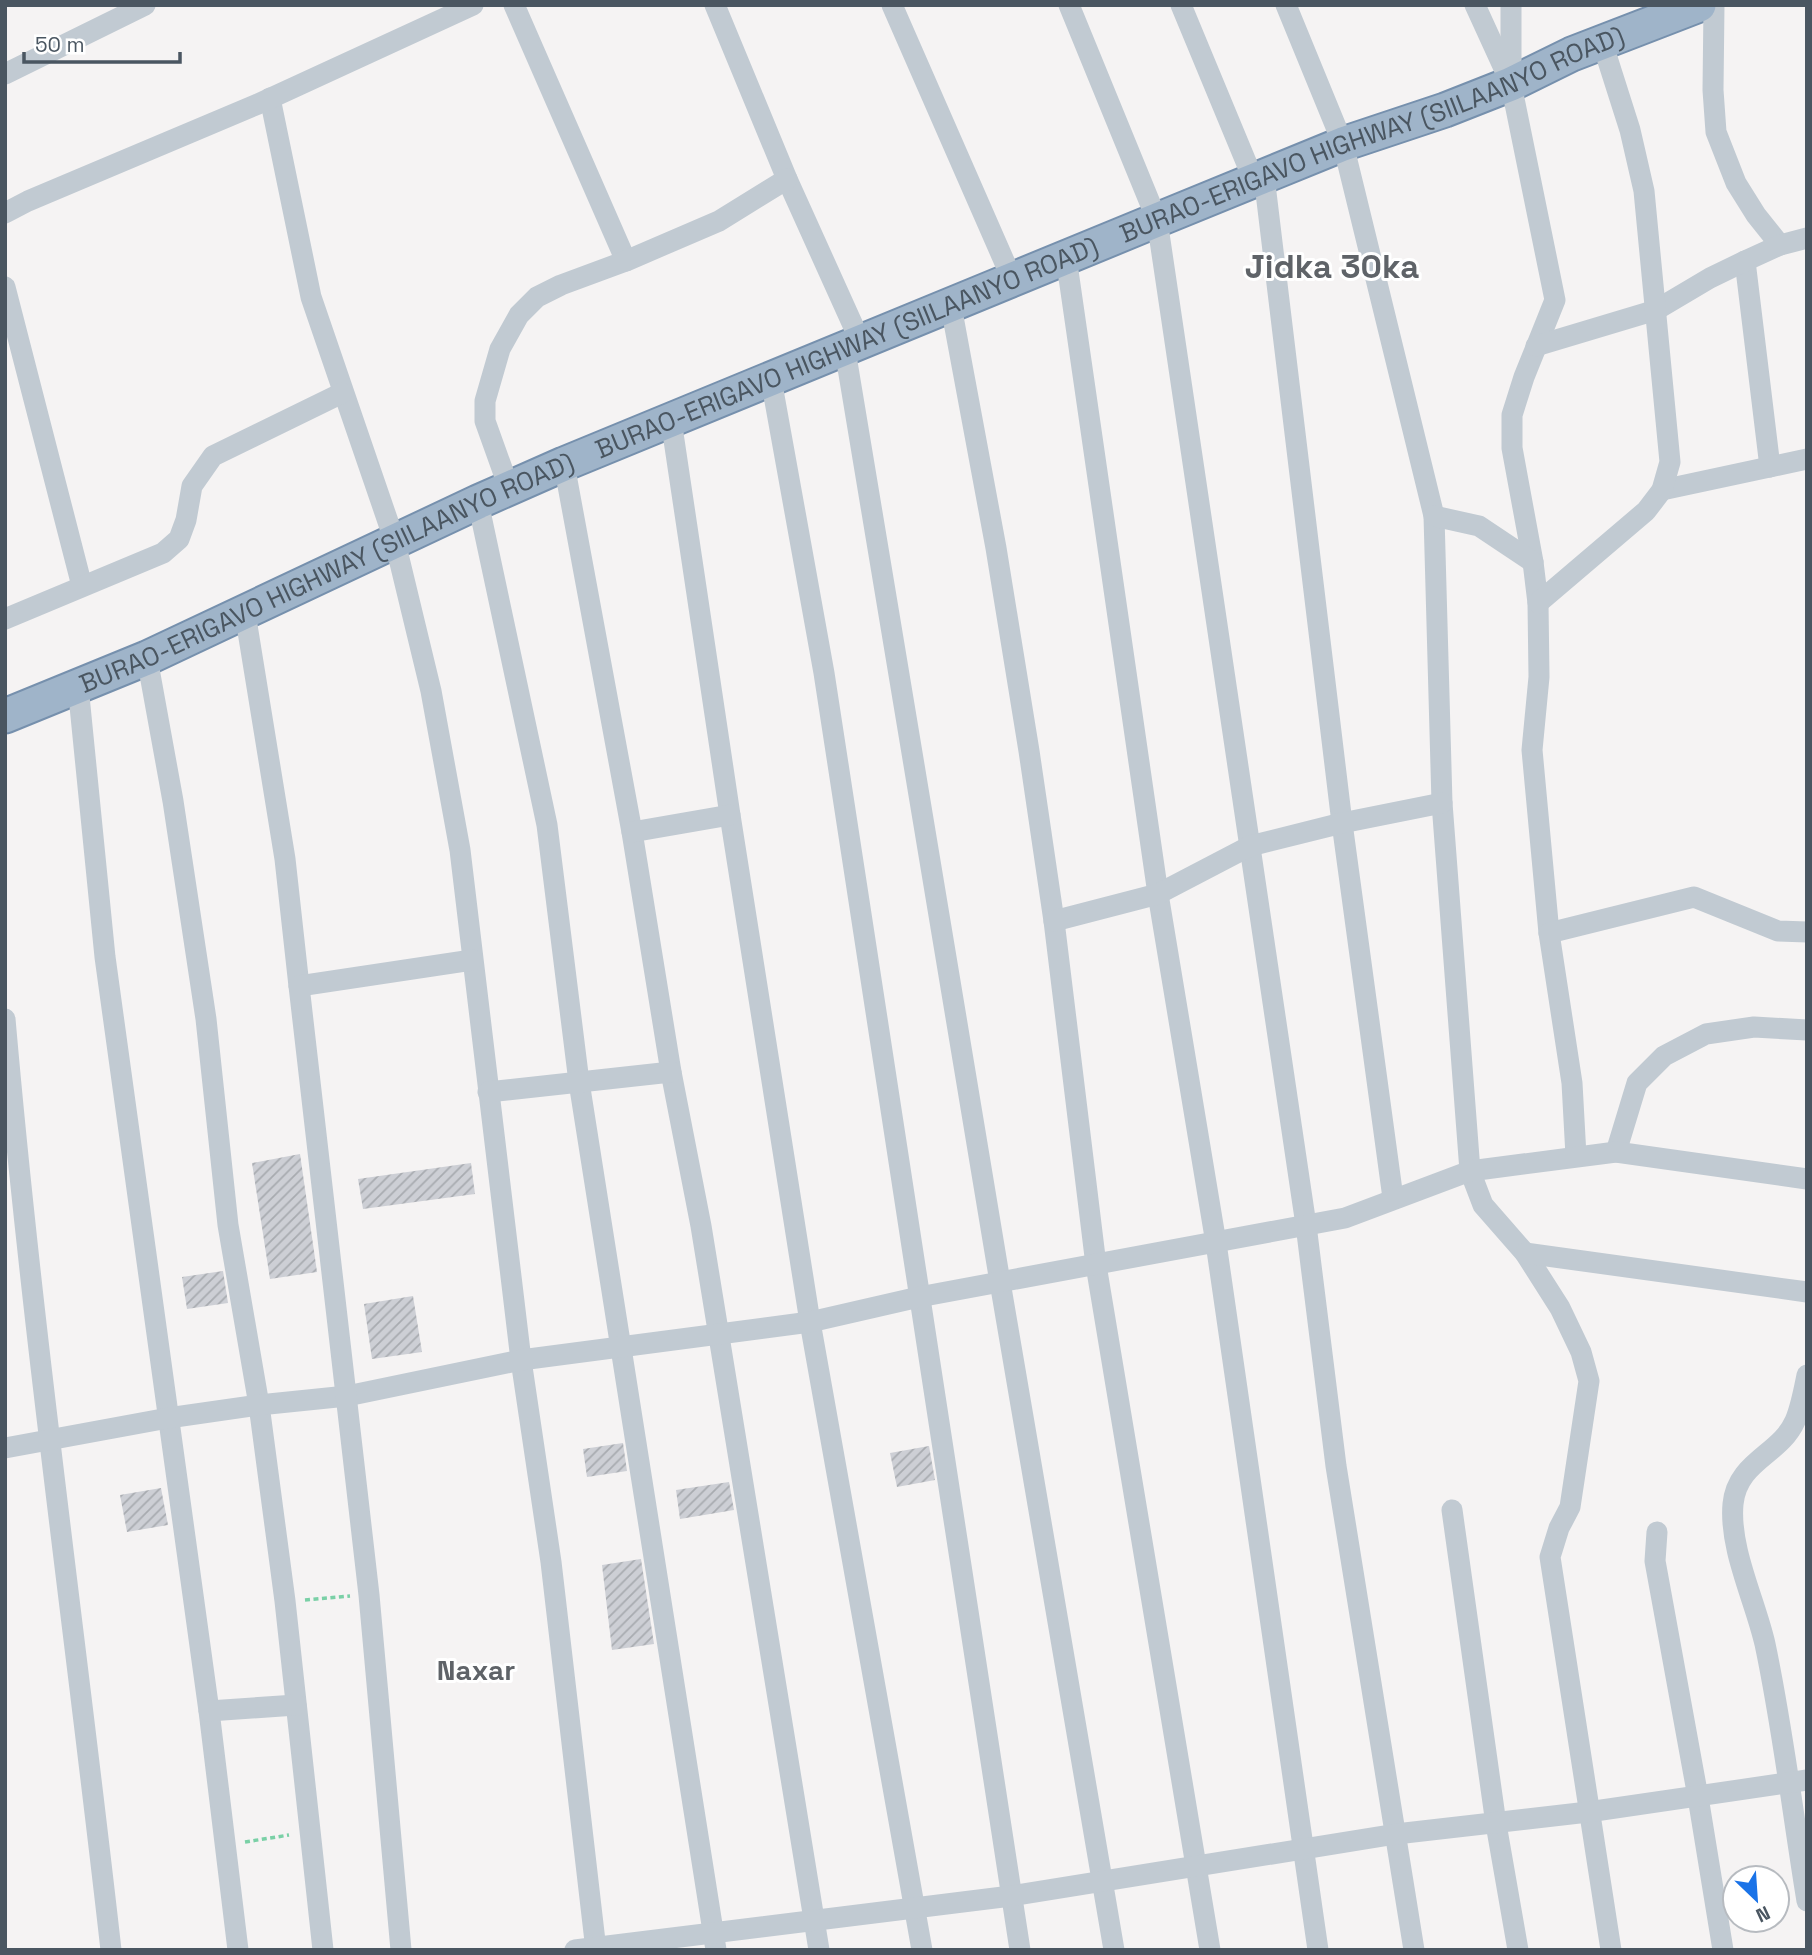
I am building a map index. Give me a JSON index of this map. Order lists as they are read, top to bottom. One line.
{"streets":{"highway":["BURAO-ERIGAVO HIGHWAY (SIILAANYO ROAD)"]},"districts":["Jidka 30ka","Naxar"],"scale_bar":"50 m","north":"bottom right"}
